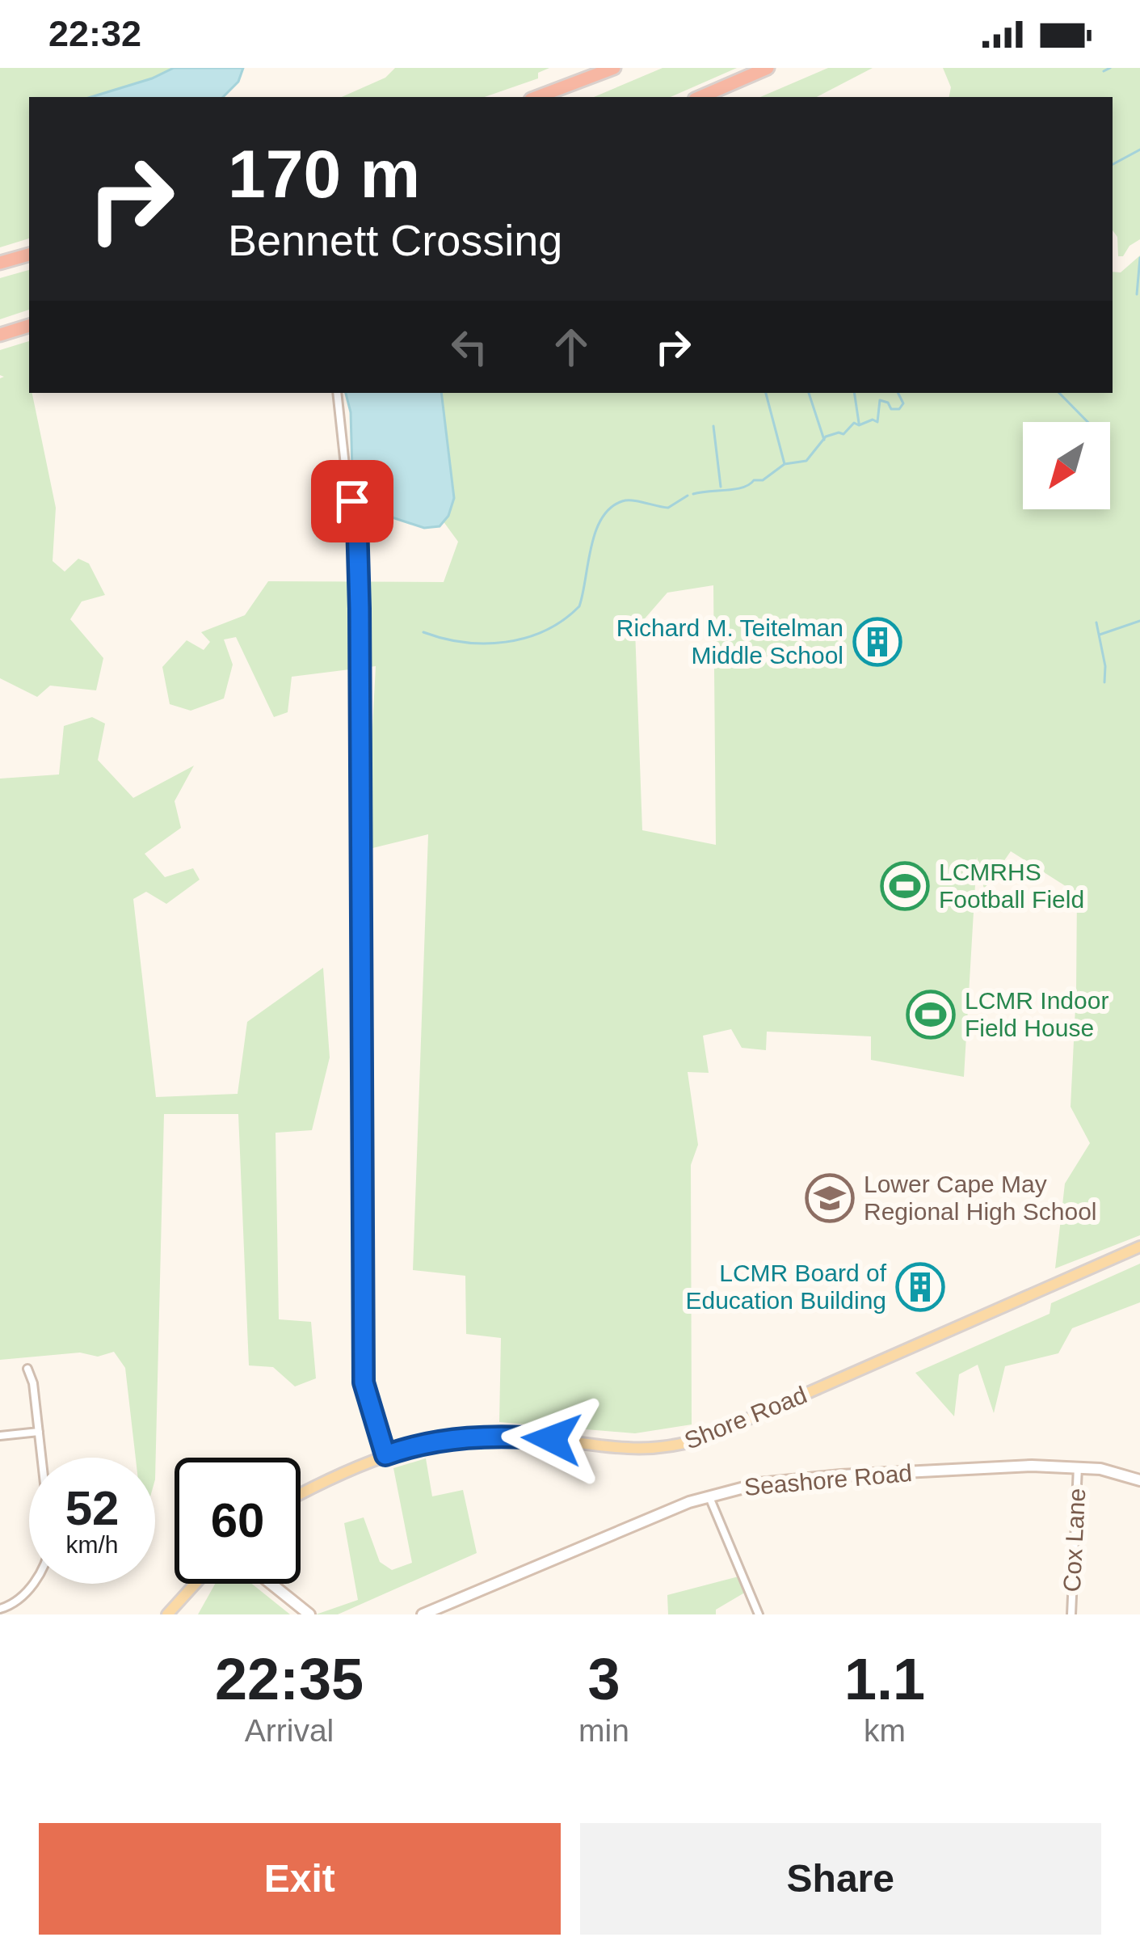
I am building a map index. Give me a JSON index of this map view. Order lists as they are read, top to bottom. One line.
{"streets":{"main road":["Shore Road"],"street":["Seashore Road","Cox Lane"]},"crossings":[["Seashore Road","Cox Lane"]],"places":{"building":["Richard M. Teitelman Middle School","LCMR Board of Education Building"],"sports":["LCMRHS Football Field","LCMR Indoor Field House"],"school or university":["Lower Cape May Regional High School"]},"north":"bottom left","page":{"status":"22:32","turn":["170 m","Bennett Crossing"],"speed":"52 km/h","limit":"60","eta":["22:35","Arrival","3","min","1.1","km"],"buttons":["Exit","Share"]}}
